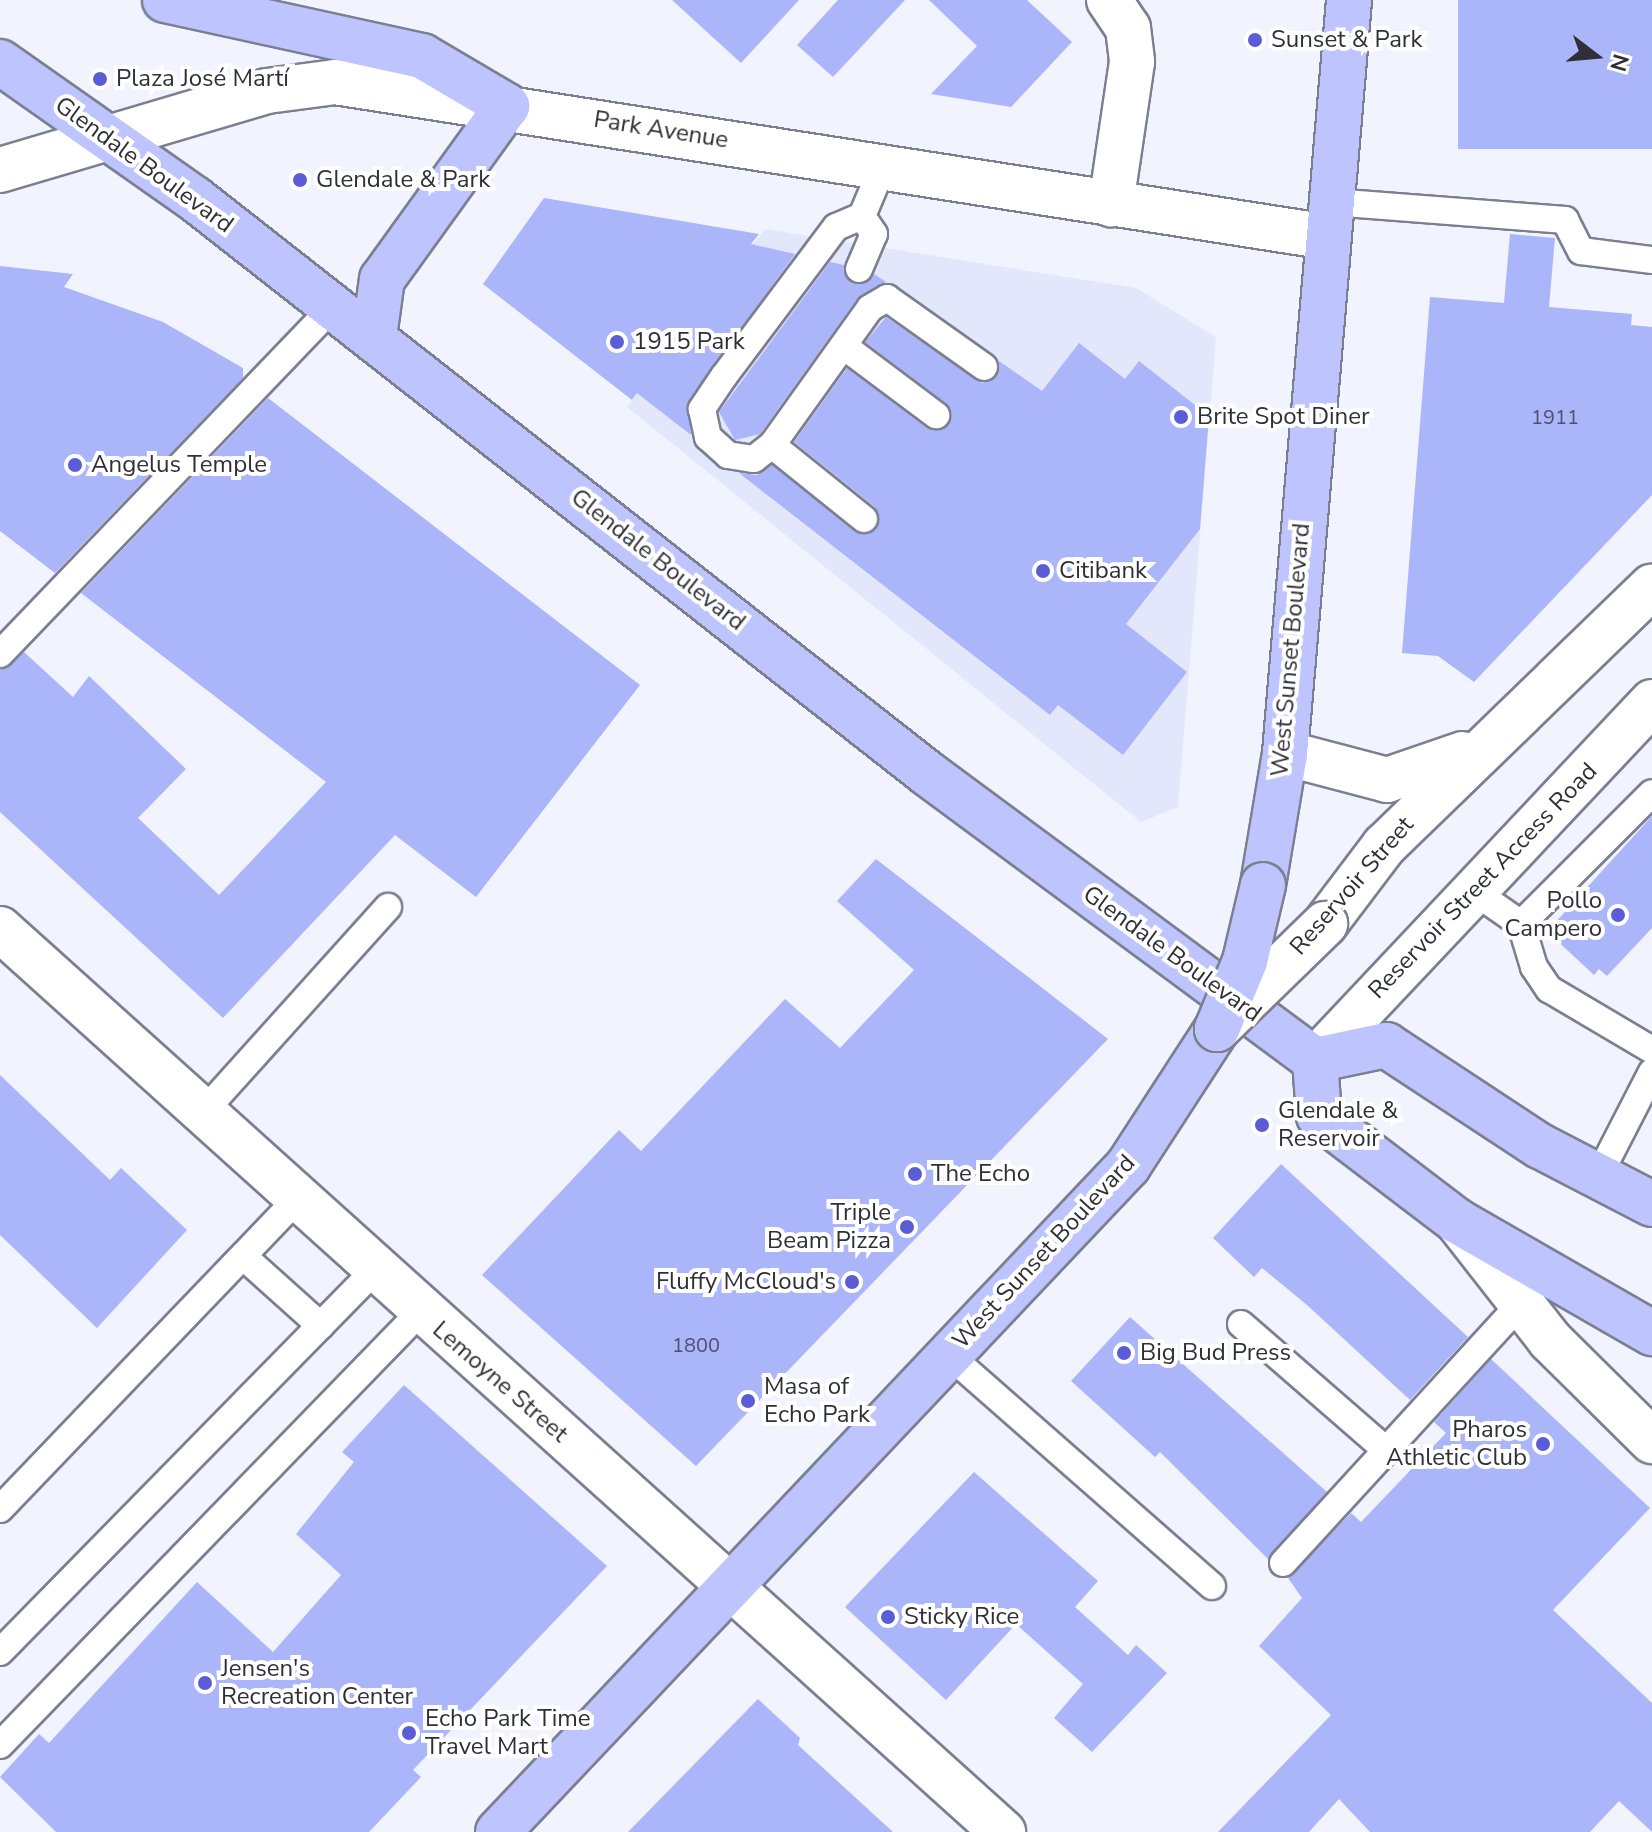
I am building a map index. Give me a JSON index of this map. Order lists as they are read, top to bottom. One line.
{"streets":{"main road":["Glendale Boulevard","West Sunset Boulevard"],"street":["Park Avenue","Reservoir Street Access Road","Reservoir Street","Lemoyne Street"]},"crossings":[["Park Avenue","Glendale Boulevard"],["Park Avenue","West Sunset Boulevard"],["Glendale Boulevard","Reservoir Street Access Road"],["West Sunset Boulevard","Reservoir Street"],["West Sunset Boulevard","Lemoyne Street"]],"places":["Sunset & Park","Plaza José Martí","Glendale & Park","1915 Park","Brite Spot Diner","Angelus Temple","Citibank","Pollo Campero","Glendale & Reservoir","The Echo","Triple Beam Pizza","Fluffy McCloud's","Big Bud Press","Masa of Echo Park","Pharos Athletic Club","Sticky Rice","Jensen's Recreation Center","Echo Park Time Travel Mart"],"house_numbers":["1911","1800"],"north":"right"}
